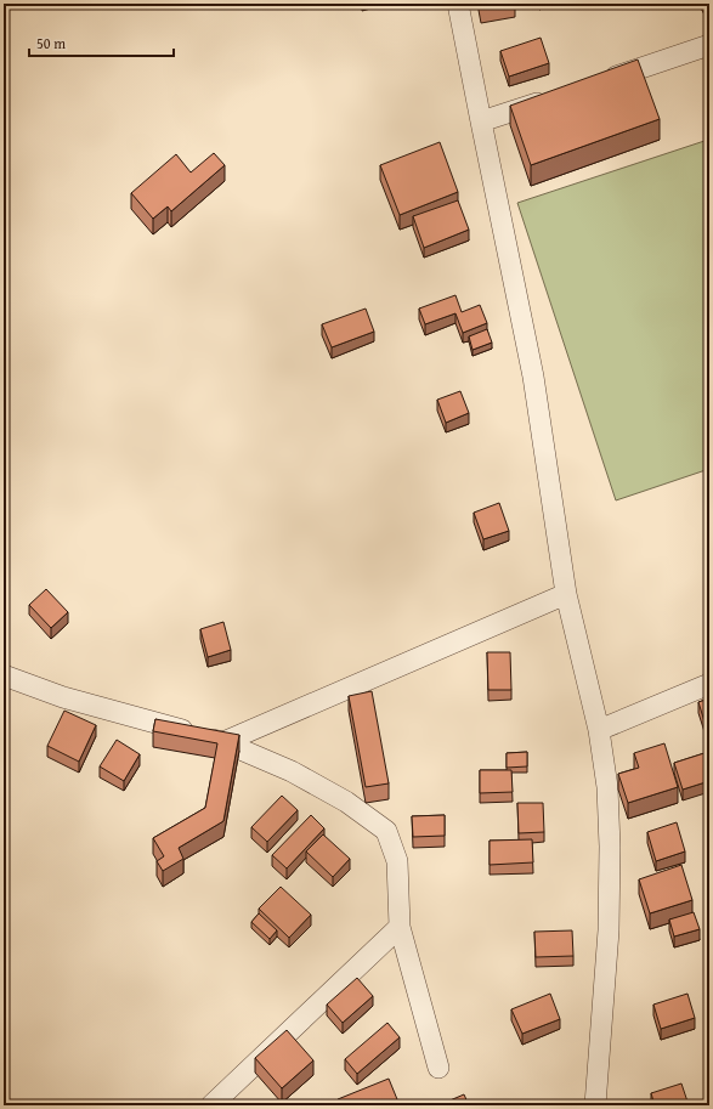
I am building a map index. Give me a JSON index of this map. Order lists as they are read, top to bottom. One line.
{"scale_bar":"50 m"}
